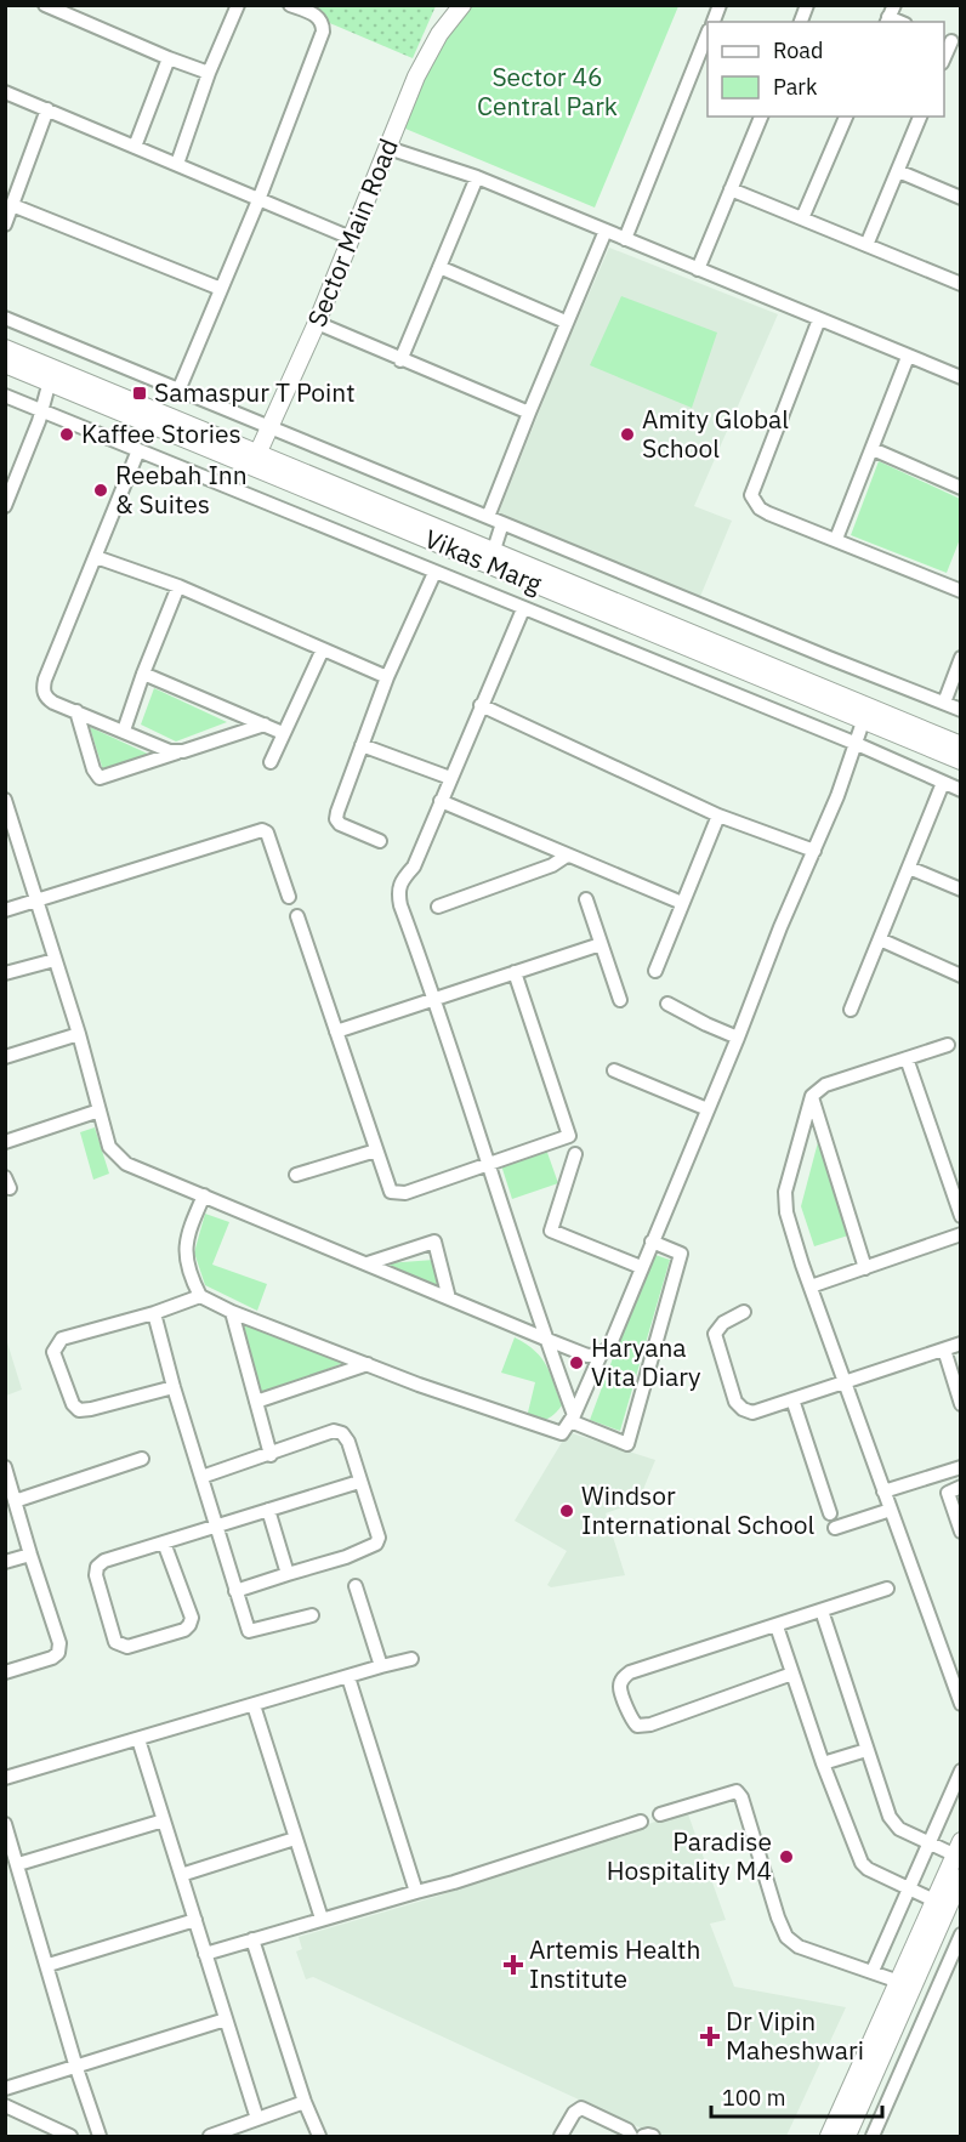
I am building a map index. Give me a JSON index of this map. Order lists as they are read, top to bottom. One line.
{"streets":{"main road":["Sector Main Road","Vikas Marg"]},"crossings":[["Sector Main Road","Vikas Marg"]],"parks":["Sector 46 Central Park"],"places":{"transit":["Samaspur T Point"],"other":["Kaffee Stories","Amity Global School","Reebah Inn & Suites","Haryana Vita Diary","Windsor International School","Paradise Hospitality M4"],"health":["Artemis Health Institute","Dr Vipin Maheshwari"]},"legend":["Road","Park"],"scale_bar":"100 m"}
